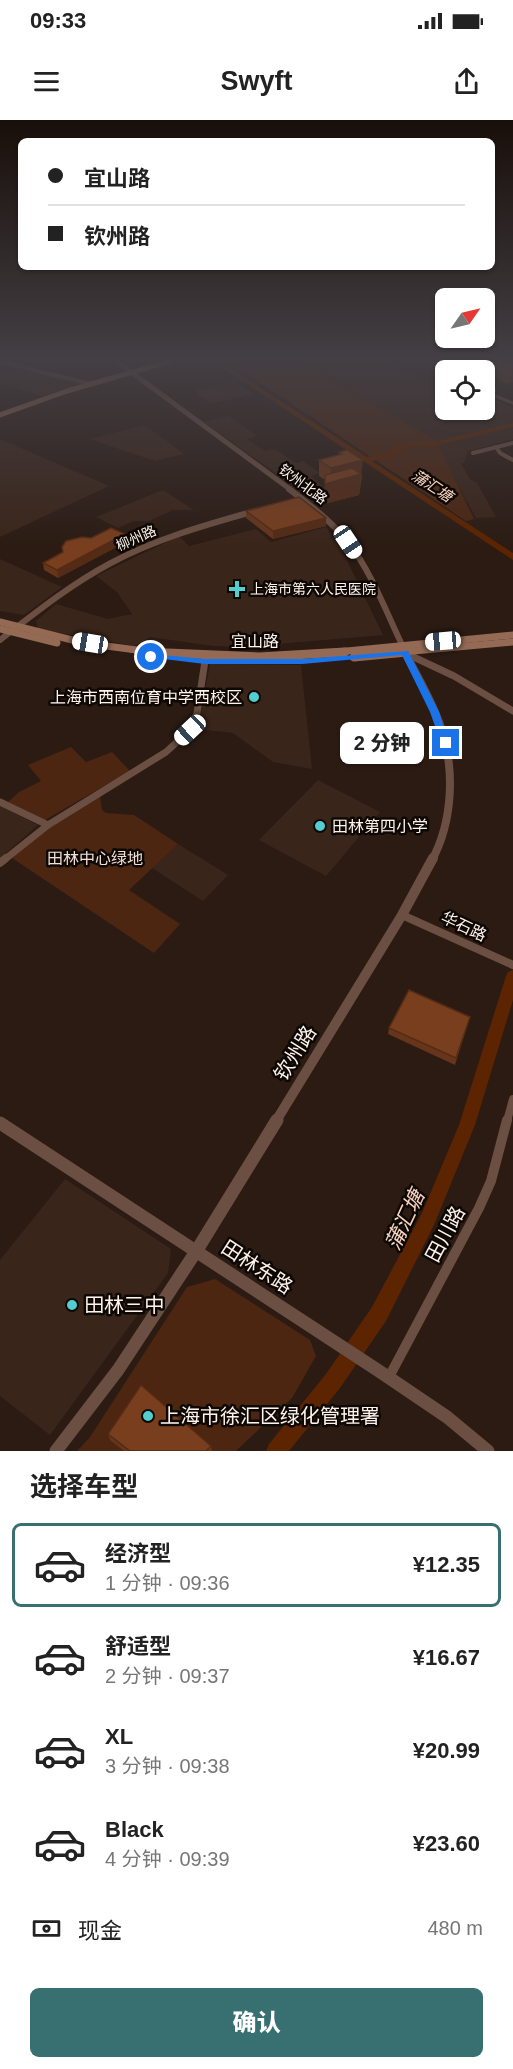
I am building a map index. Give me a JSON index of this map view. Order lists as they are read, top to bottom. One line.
{"streets":{"main road":["宜山路"],"street":["钦州北路","柳州路","华石路","钦州路","田川路","田林东路"]},"crossings":[["钦州北路","宜山路"],["钦州北路","钦州路"],["柳州路","宜山路"],["宜山路","钦州路"],["华石路","钦州路"],["钦州路","田林东路"],["田川路","田林东路"]],"water":["蒲汇塘"],"parks":["田林中心绿地"],"places":{"health":["上海市第六人民医院"],"other":["上海市西南位育中学西校区","田林第四小学","田林三中","上海市徐汇区绿化管理署"]},"north":"top right","page":{"status":"09:33","header":"Swyft","banner":["宜山路","钦州路"],"bubble":"2 分钟","heading":"选择车型","list":[{"name":"经济型","note":"1 分钟 · 09:36","value":"¥12.35"},{"name":"舒适型","note":"2 分钟 · 09:37","value":"¥16.67"},{"name":"XL","note":"3 分钟 · 09:38","value":"¥20.99"},{"name":"Black","note":"4 分钟 · 09:39","value":"¥23.60"}],"pay":["现金","480 m"],"buttons":"确认"}}
